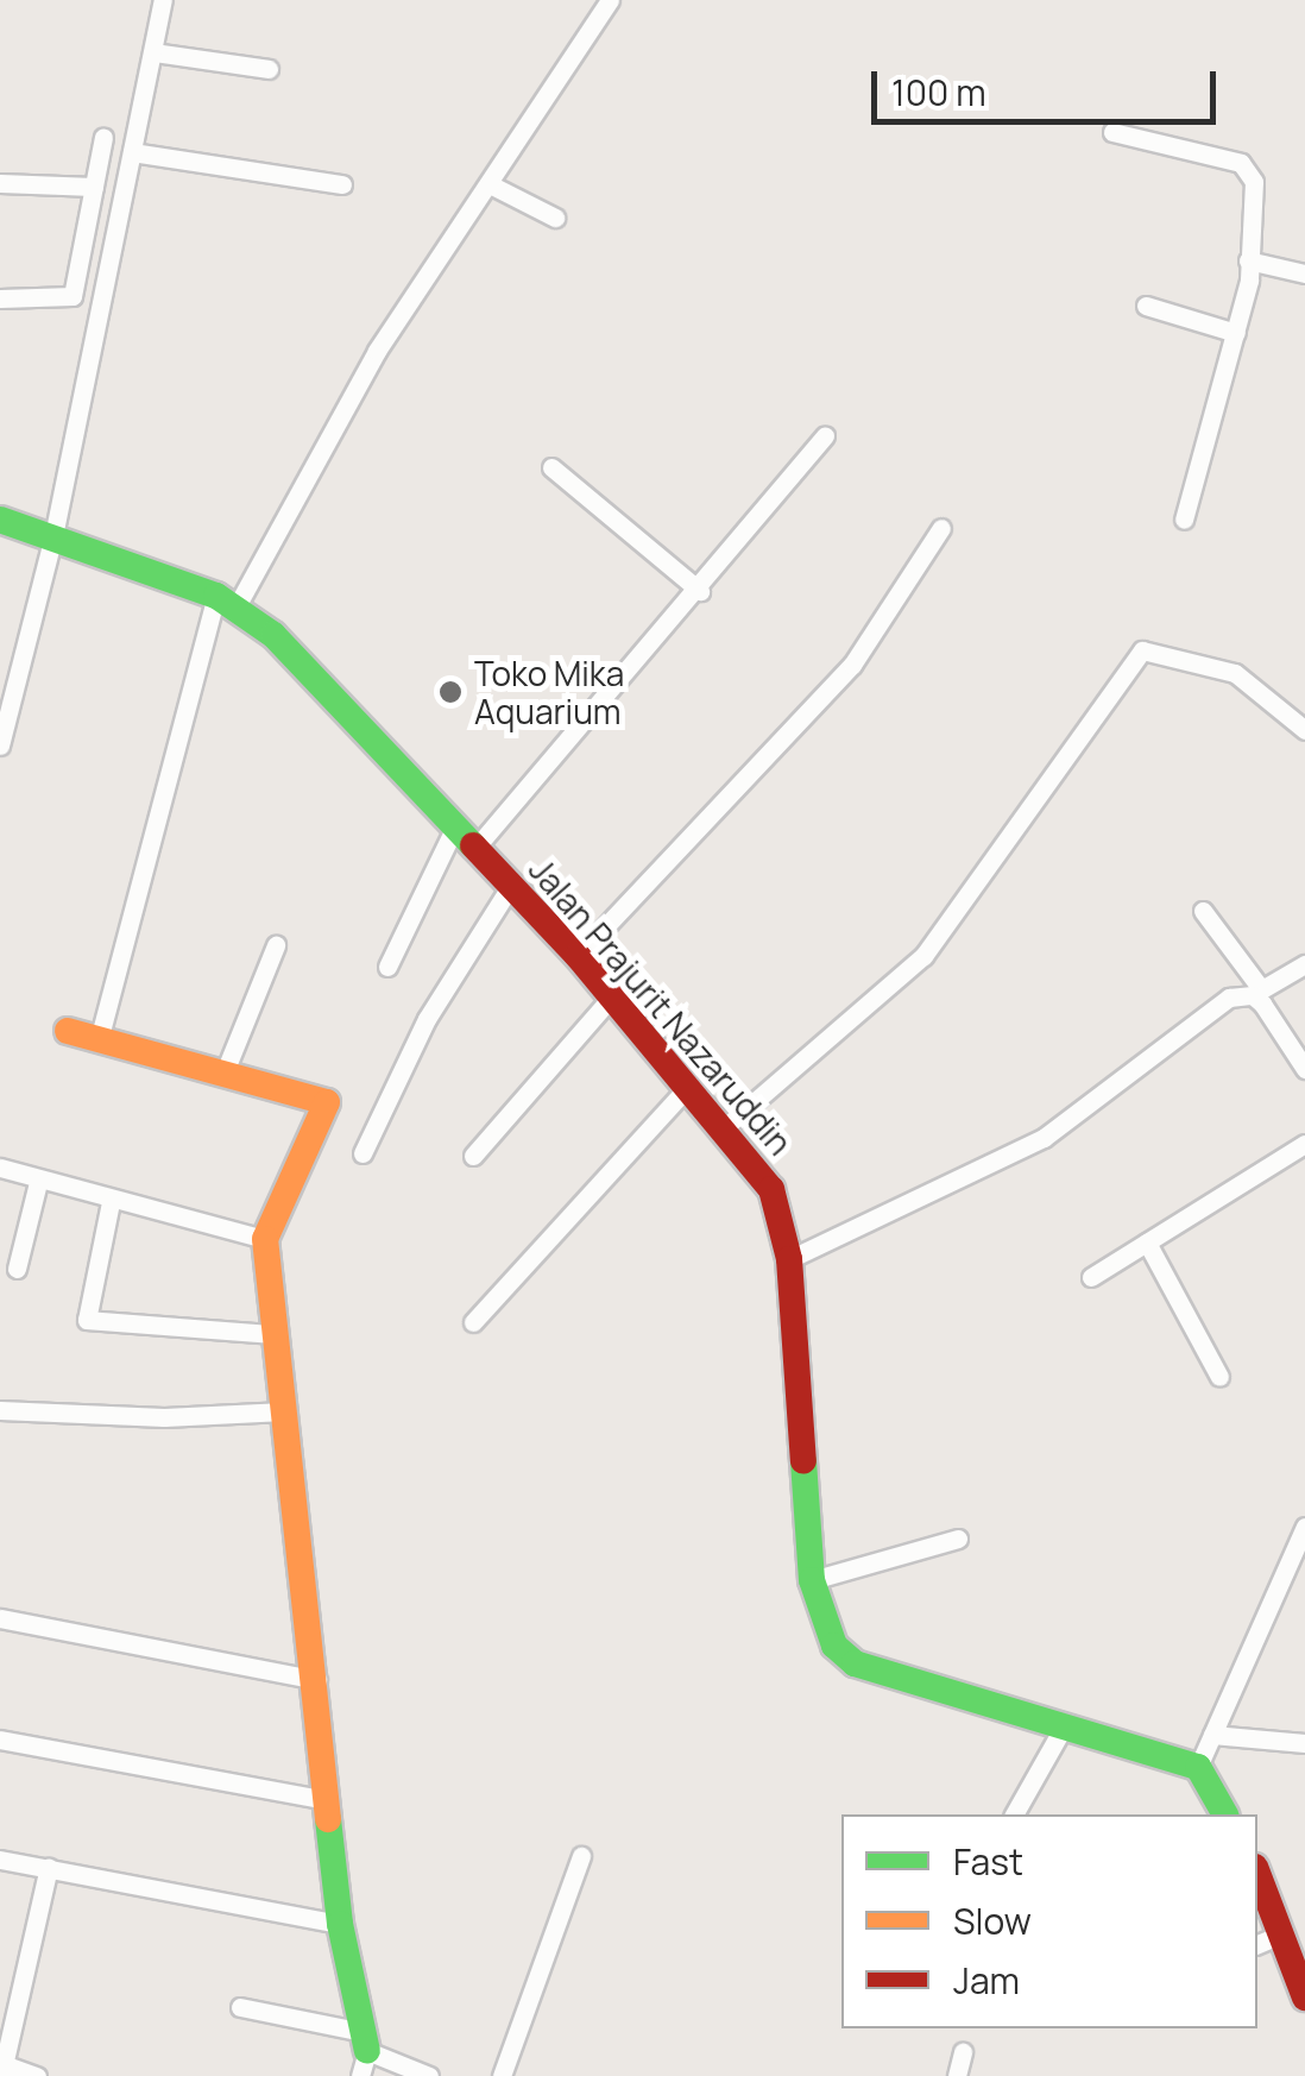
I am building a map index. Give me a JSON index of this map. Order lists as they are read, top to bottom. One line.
{"streets":{"street":["Jalan Prajurit Nazaruddin"]},"places":["Toko Mika Aquarium"],"legend":["Fast","Slow","Jam"],"scale_bar":"100 m"}
